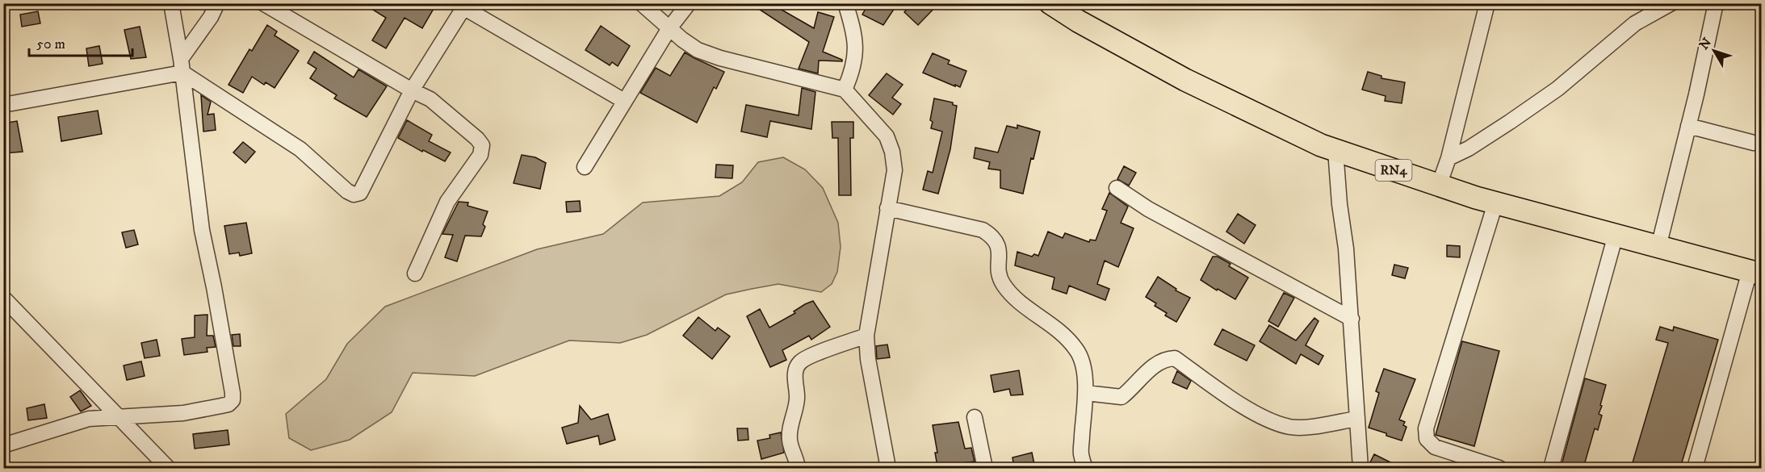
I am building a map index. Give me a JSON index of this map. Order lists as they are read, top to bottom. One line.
{"streets":{"highway":["RN4"]},"scale_bar":"50 m","north":"top left"}
